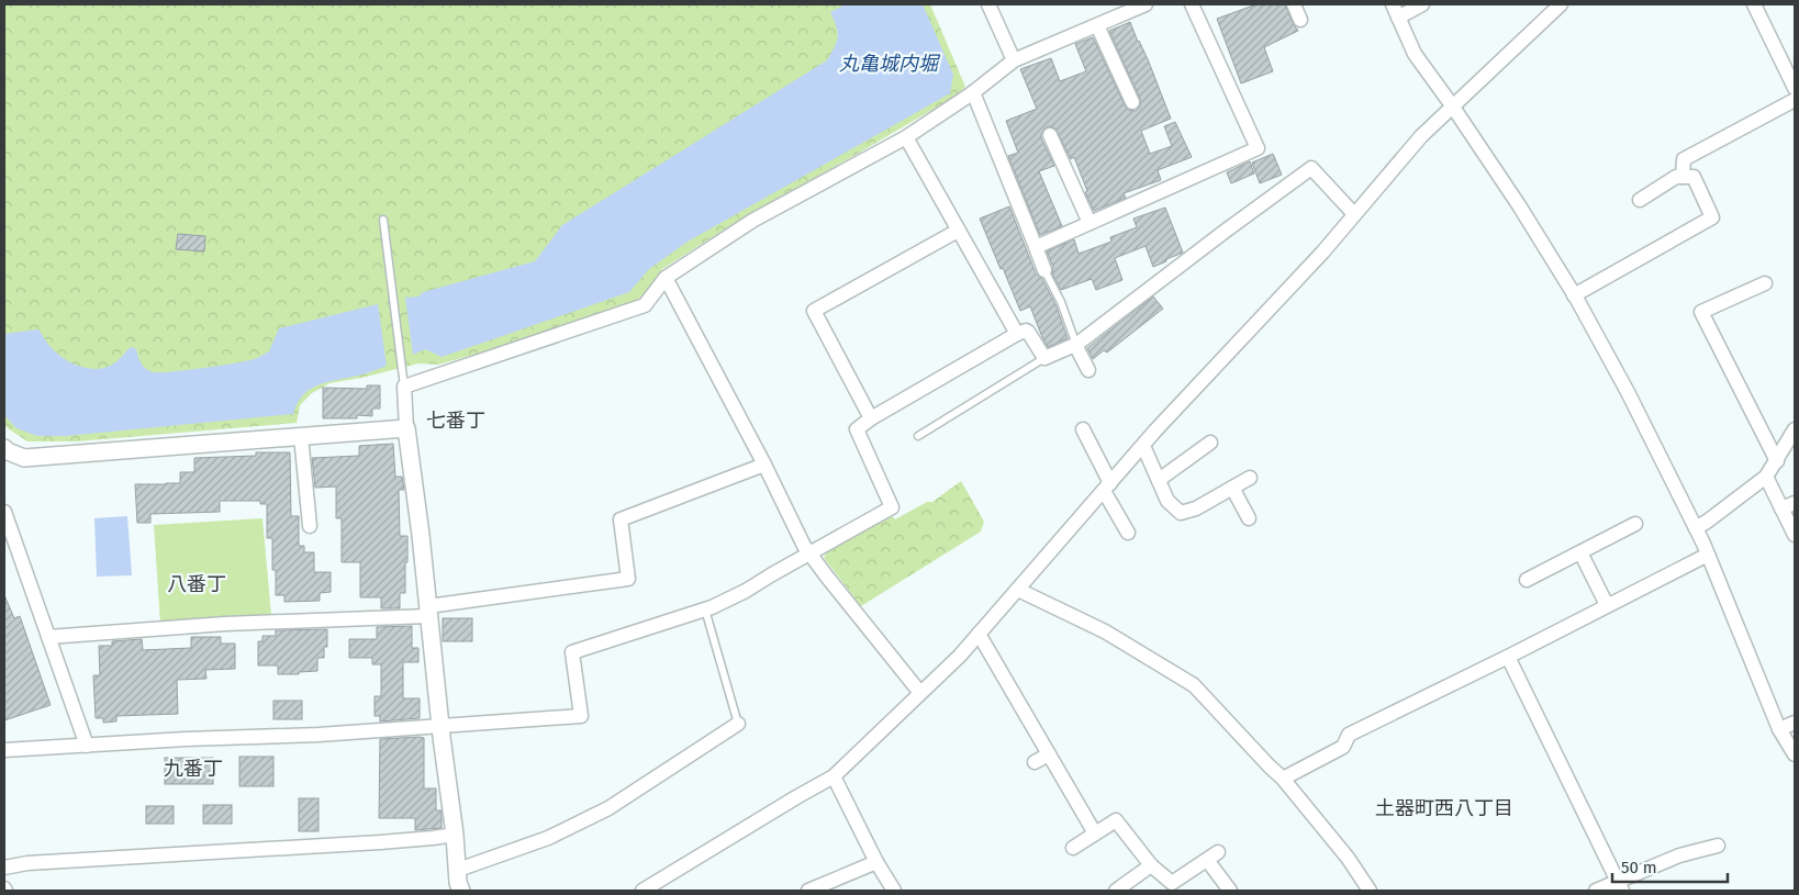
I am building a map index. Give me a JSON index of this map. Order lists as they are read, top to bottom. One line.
{"districts":["七番丁","八番丁","九番丁","土器町西八丁目"],"water":["丸亀城内堀"],"scale_bar":"50 m"}
